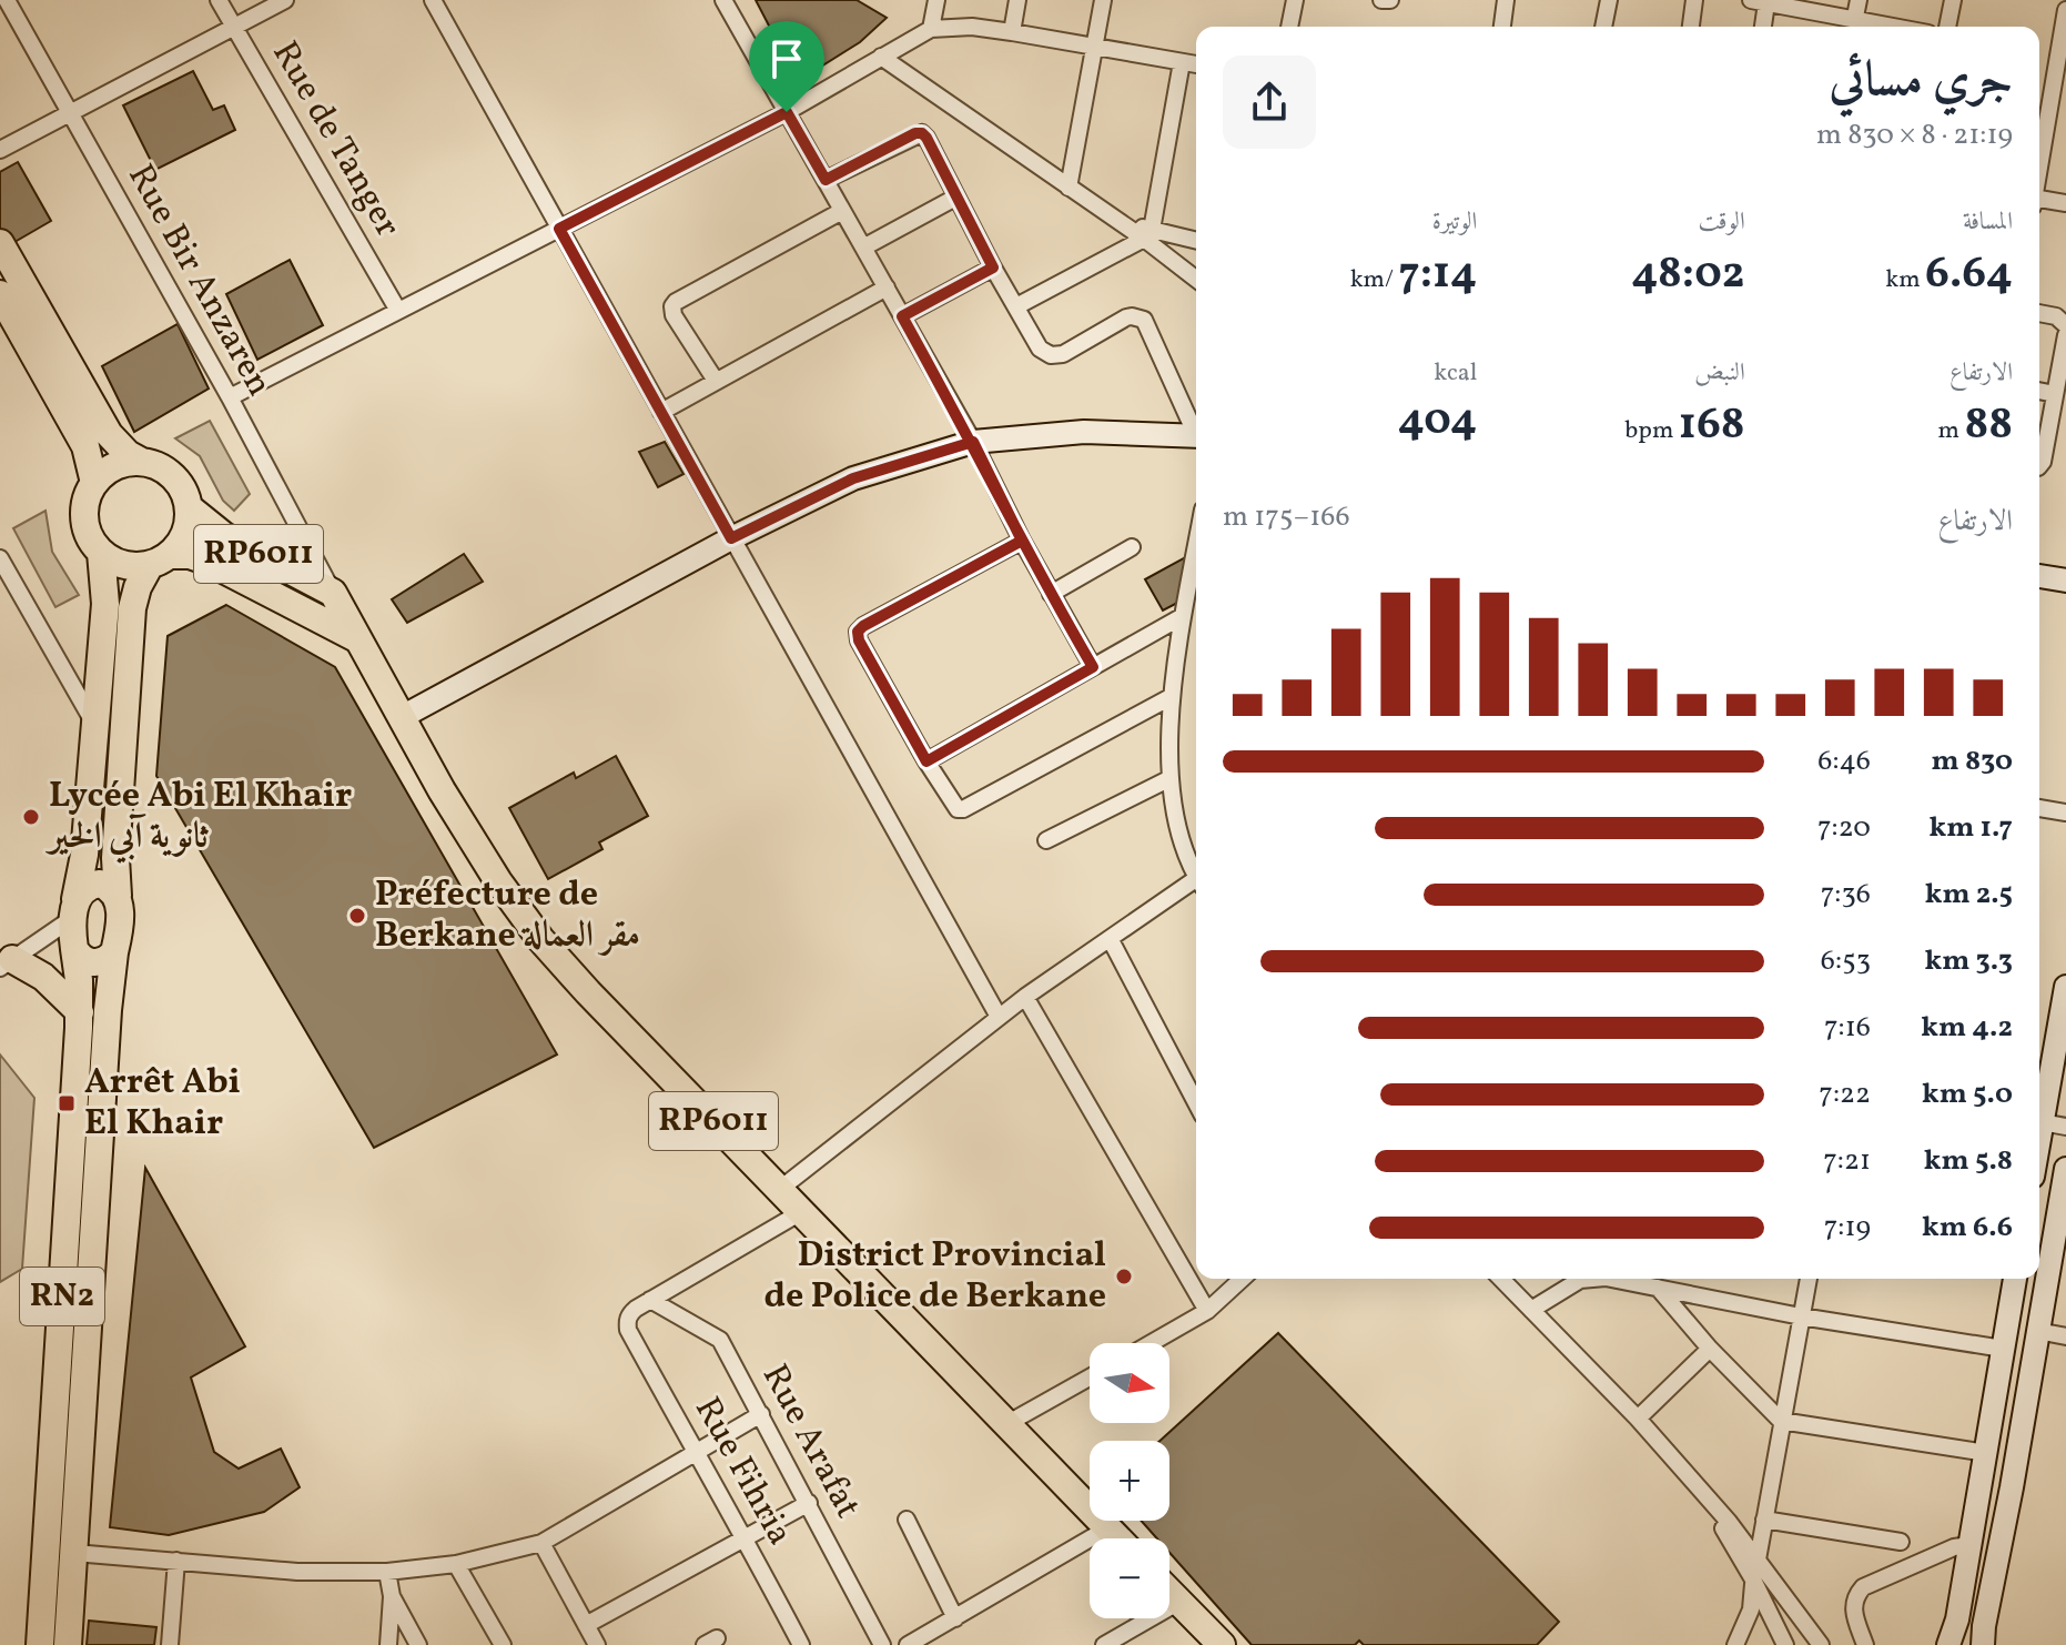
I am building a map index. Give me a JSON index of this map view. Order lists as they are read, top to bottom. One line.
{"streets":{"highway":["RP6011","RN2"],"street":["Rue de Tanger","Rue Bir Anzaren","Rue Arafat","Rue Fihria"]},"crossings":[["Rue Bir Anzaren","RP6011"],["RP6011","RN2"],["Rue Arafat","Rue Fihria"]],"places":{"other":["Lycée Abi El Khair ثانوية آبي الخير","Préfecture de Berkane مقر العمالة","District Provincial de Police de Berkane"],"transit":["Arrêt Abi El Khair"]},"north":"right","page":{"heading":["جري مسائي","21:19 · 8 × 830 m"],"stats":[["المسافة","6.64 km"],["الوقت","48:02"],["الوتيرة","7:14 /km"],["الارتفاع","88 m"],["النبض","168 bpm"],["kcal","404"]],"chart":["الارتفاع","166–175 m"],"list":[{"name":"830 m","note":"6:46"},{"name":"1.7 km","note":"7:20"},{"name":"2.5 km","note":"7:36"},{"name":"3.3 km","note":"6:53"},{"name":"4.2 km","note":"7:16"},{"name":"5.0 km","note":"7:22"},{"name":"5.8 km","note":"7:21"},{"name":"6.6 km","note":"7:19"}],"map_buttons":["+","−"]}}
